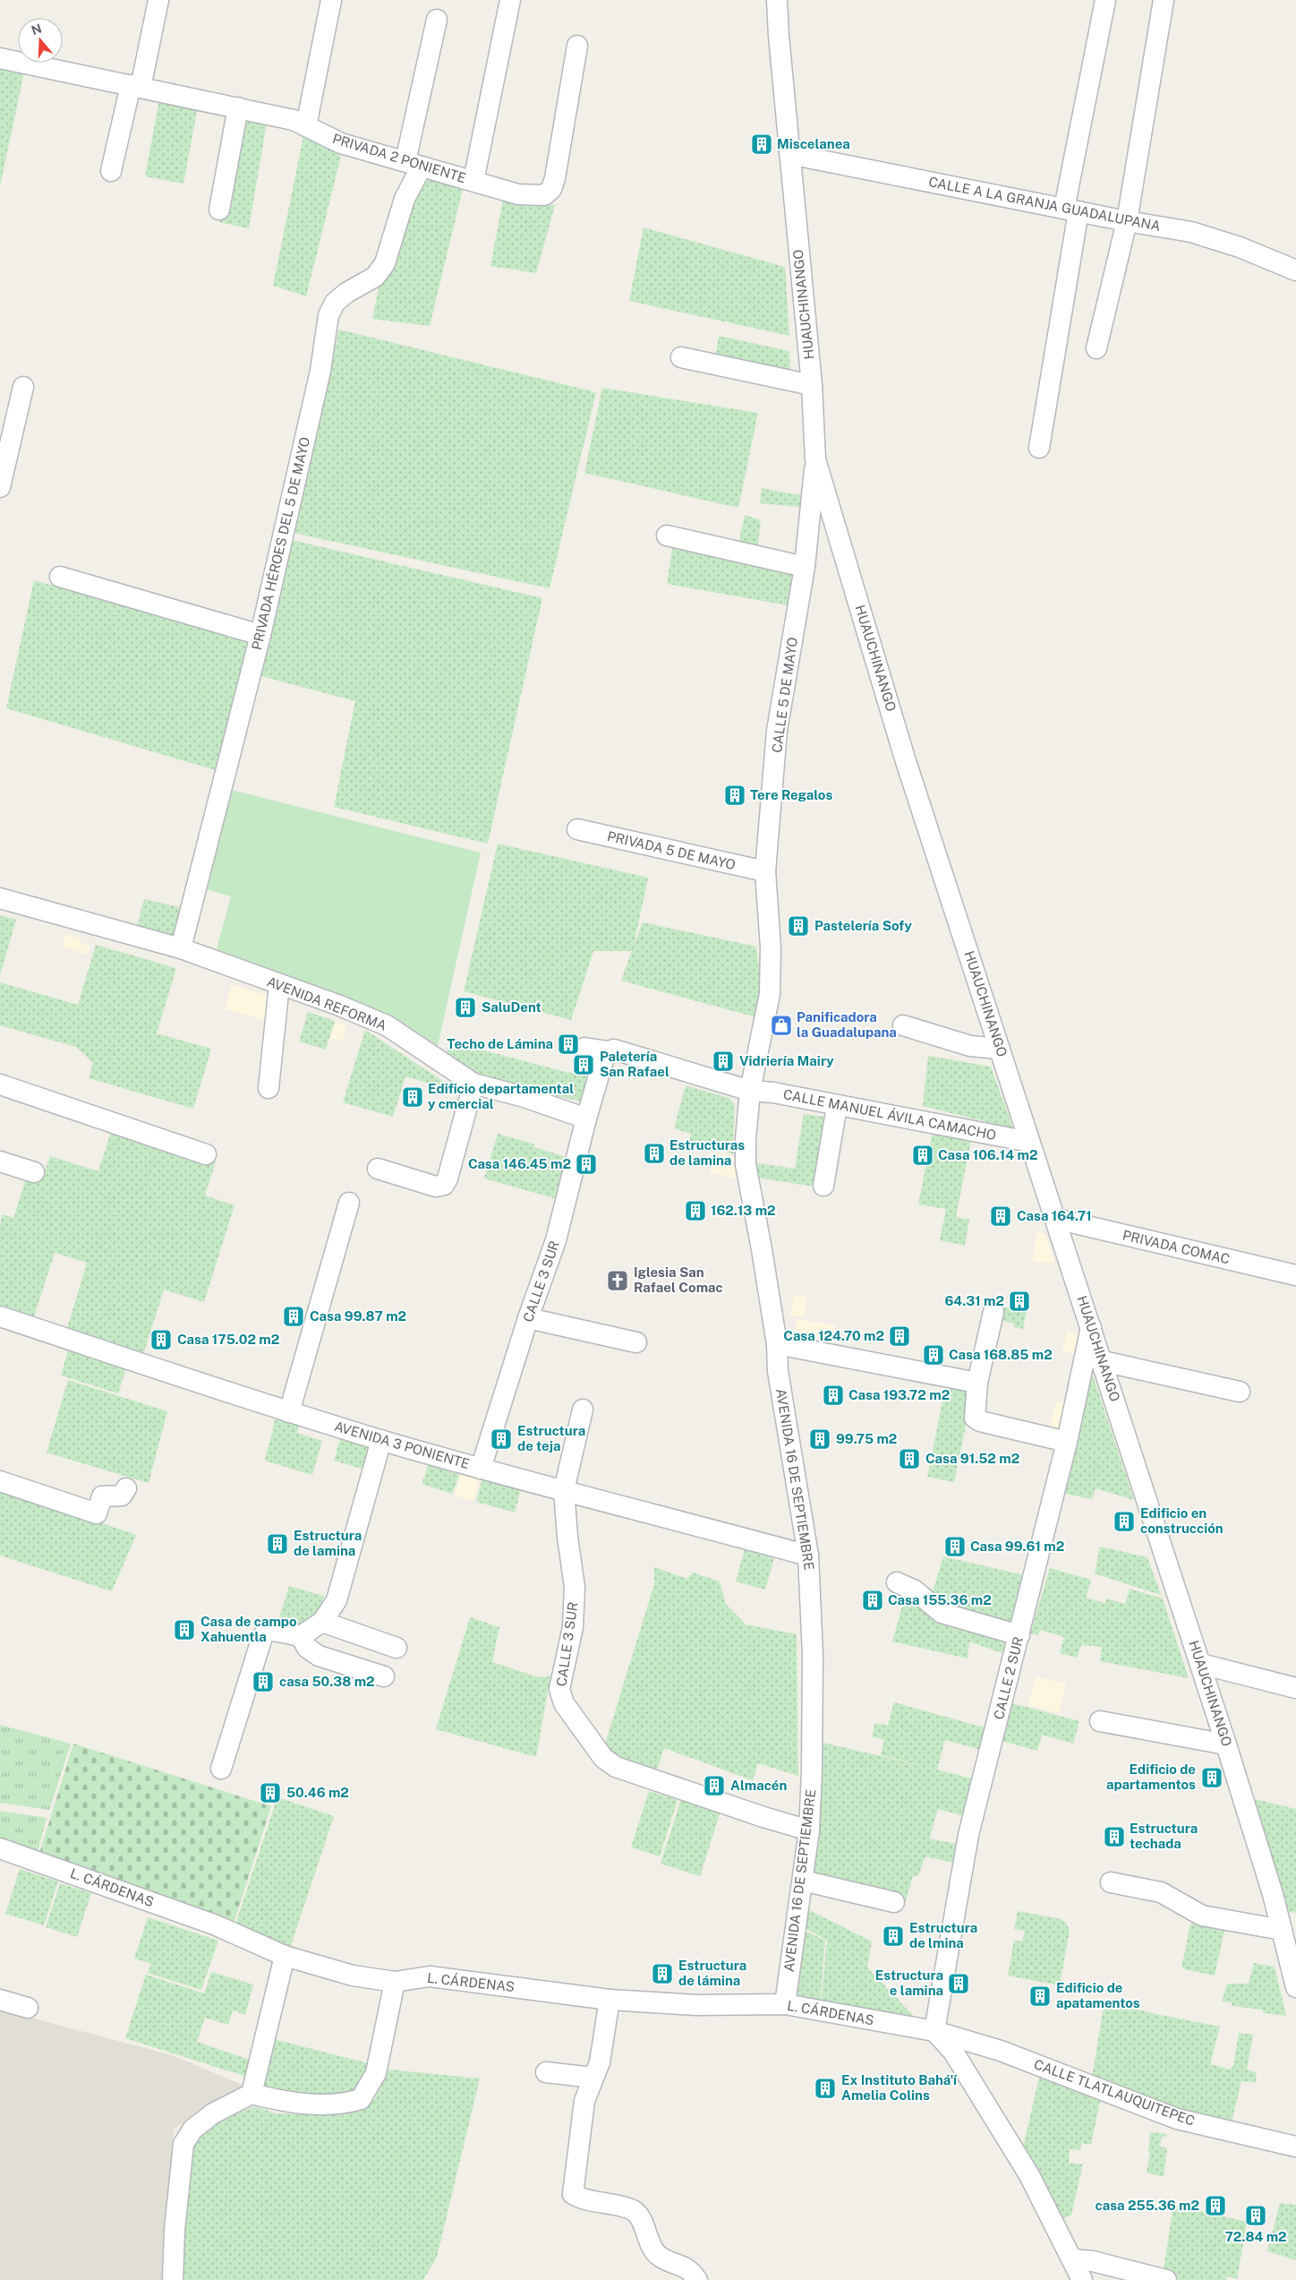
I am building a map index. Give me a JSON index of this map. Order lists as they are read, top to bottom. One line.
{"streets":{"street":["PRIVADA 2 PONIENTE","CALLE A LA GRANJA GUADALUPANA","HUAUCHINANGO","PRIVADA HÉROES DEL 5 DE MAYO","CALLE 5 DE MAYO","PRIVADA 5 DE MAYO","AVENIDA REFORMA","CALLE MANUEL ÁVILA CAMACHO","PRIVADA COMAC","CALLE 3 SUR","AVENIDA 3 PONIENTE","AVENIDA 16 DE SEPTIEMBRE","CALLE 2 SUR","L. CÁRDENAS","CALLE TLATLAUQUITEPEC"]},"crossings":[["PRIVADA 2 PONIENTE","PRIVADA HÉROES DEL 5 DE MAYO"],["CALLE A LA GRANJA GUADALUPANA","HUAUCHINANGO"],["HUAUCHINANGO","CALLE 5 DE MAYO"],["HUAUCHINANGO","CALLE MANUEL ÁVILA CAMACHO"],["HUAUCHINANGO","PRIVADA COMAC"],["HUAUCHINANGO","CALLE 2 SUR"],["PRIVADA HÉROES DEL 5 DE MAYO","AVENIDA REFORMA"],["CALLE 5 DE MAYO","PRIVADA 5 DE MAYO"],["CALLE 5 DE MAYO","CALLE MANUEL ÁVILA CAMACHO"],["CALLE 5 DE MAYO","AVENIDA 16 DE SEPTIEMBRE"],["AVENIDA REFORMA","CALLE 3 SUR"],["CALLE MANUEL ÁVILA CAMACHO","AVENIDA 16 DE SEPTIEMBRE"],["CALLE 3 SUR","AVENIDA 3 PONIENTE"],["CALLE 3 SUR","AVENIDA 16 DE SEPTIEMBRE"],["AVENIDA 3 PONIENTE","AVENIDA 16 DE SEPTIEMBRE"],["AVENIDA 16 DE SEPTIEMBRE","L. CÁRDENAS"],["CALLE 2 SUR","L. CÁRDENAS"],["CALLE 2 SUR","CALLE TLATLAUQUITEPEC"],["L. CÁRDENAS","CALLE TLATLAUQUITEPEC"]],"places":{"building":["Miscelanea","Tere Regalos","Pastelería Sofy","SaluDent","Techo de Lámina","Vidriería Mairy","Paletería San Rafael","Edificio departamental y cmercial","Estructuras de lamina","Casa 106.14 m2","Casa 146.45 m2","162.13 m2","Casa 164.71","64.31 m2","Casa 99.87 m2","Casa 124.70 m2","Casa 175.02 m2","Casa 168.85 m2","Casa 193.72 m2","Estructura de teja","99.75 m2","Casa 91.52 m2","Edificio en construcción","Estructura de lamina","Casa 99.61 m2","Casa 155.36 m2","Casa de campo Xahuentla","casa 50.38 m2","Edificio de apartamentos","Almacén","50.46 m2","Estructura techada","Estructura de lmina","Estructura de lámina","Estructura e lamina","Edificio de apatamentos","Ex Instituto Bahá'í Amelia Colins","casa 255.36 m2","72.84 m2"],"shop":["Panificadora la Guadalupana"],"church":["Iglesia San Rafael Comac"]},"north":"top"}
